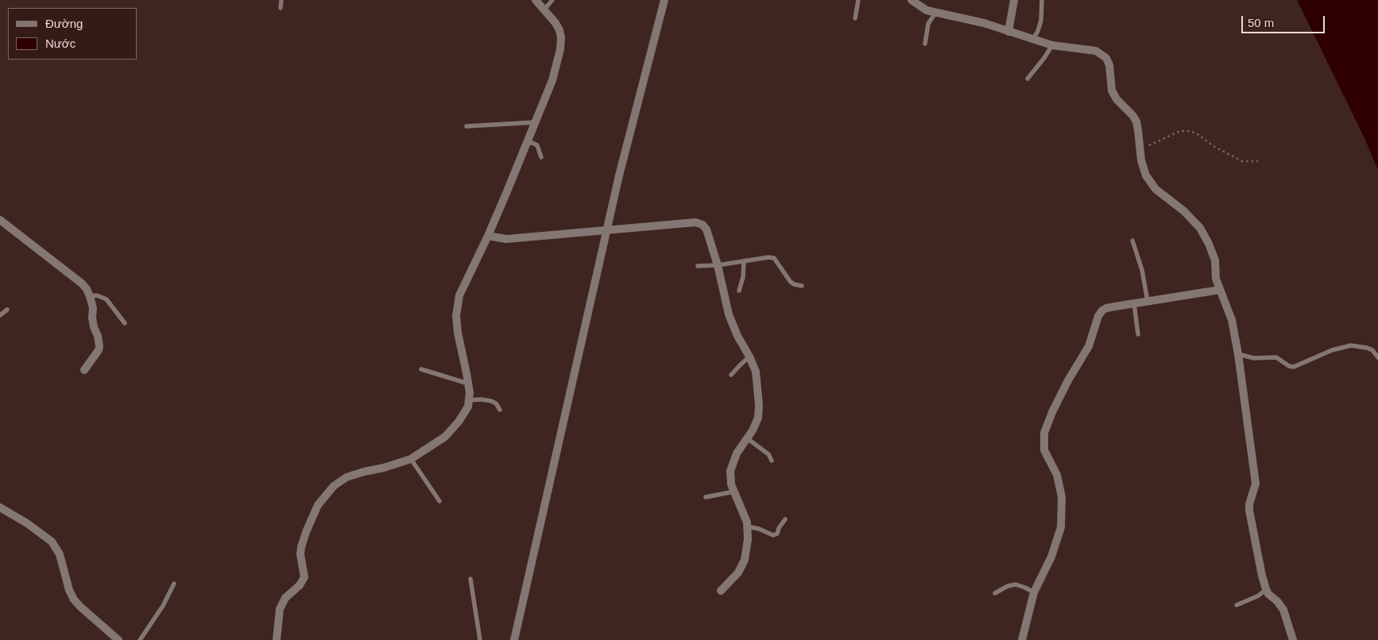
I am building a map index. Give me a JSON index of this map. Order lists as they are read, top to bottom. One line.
{"legend":["Đường","Nước"],"scale_bar":"50 m"}
